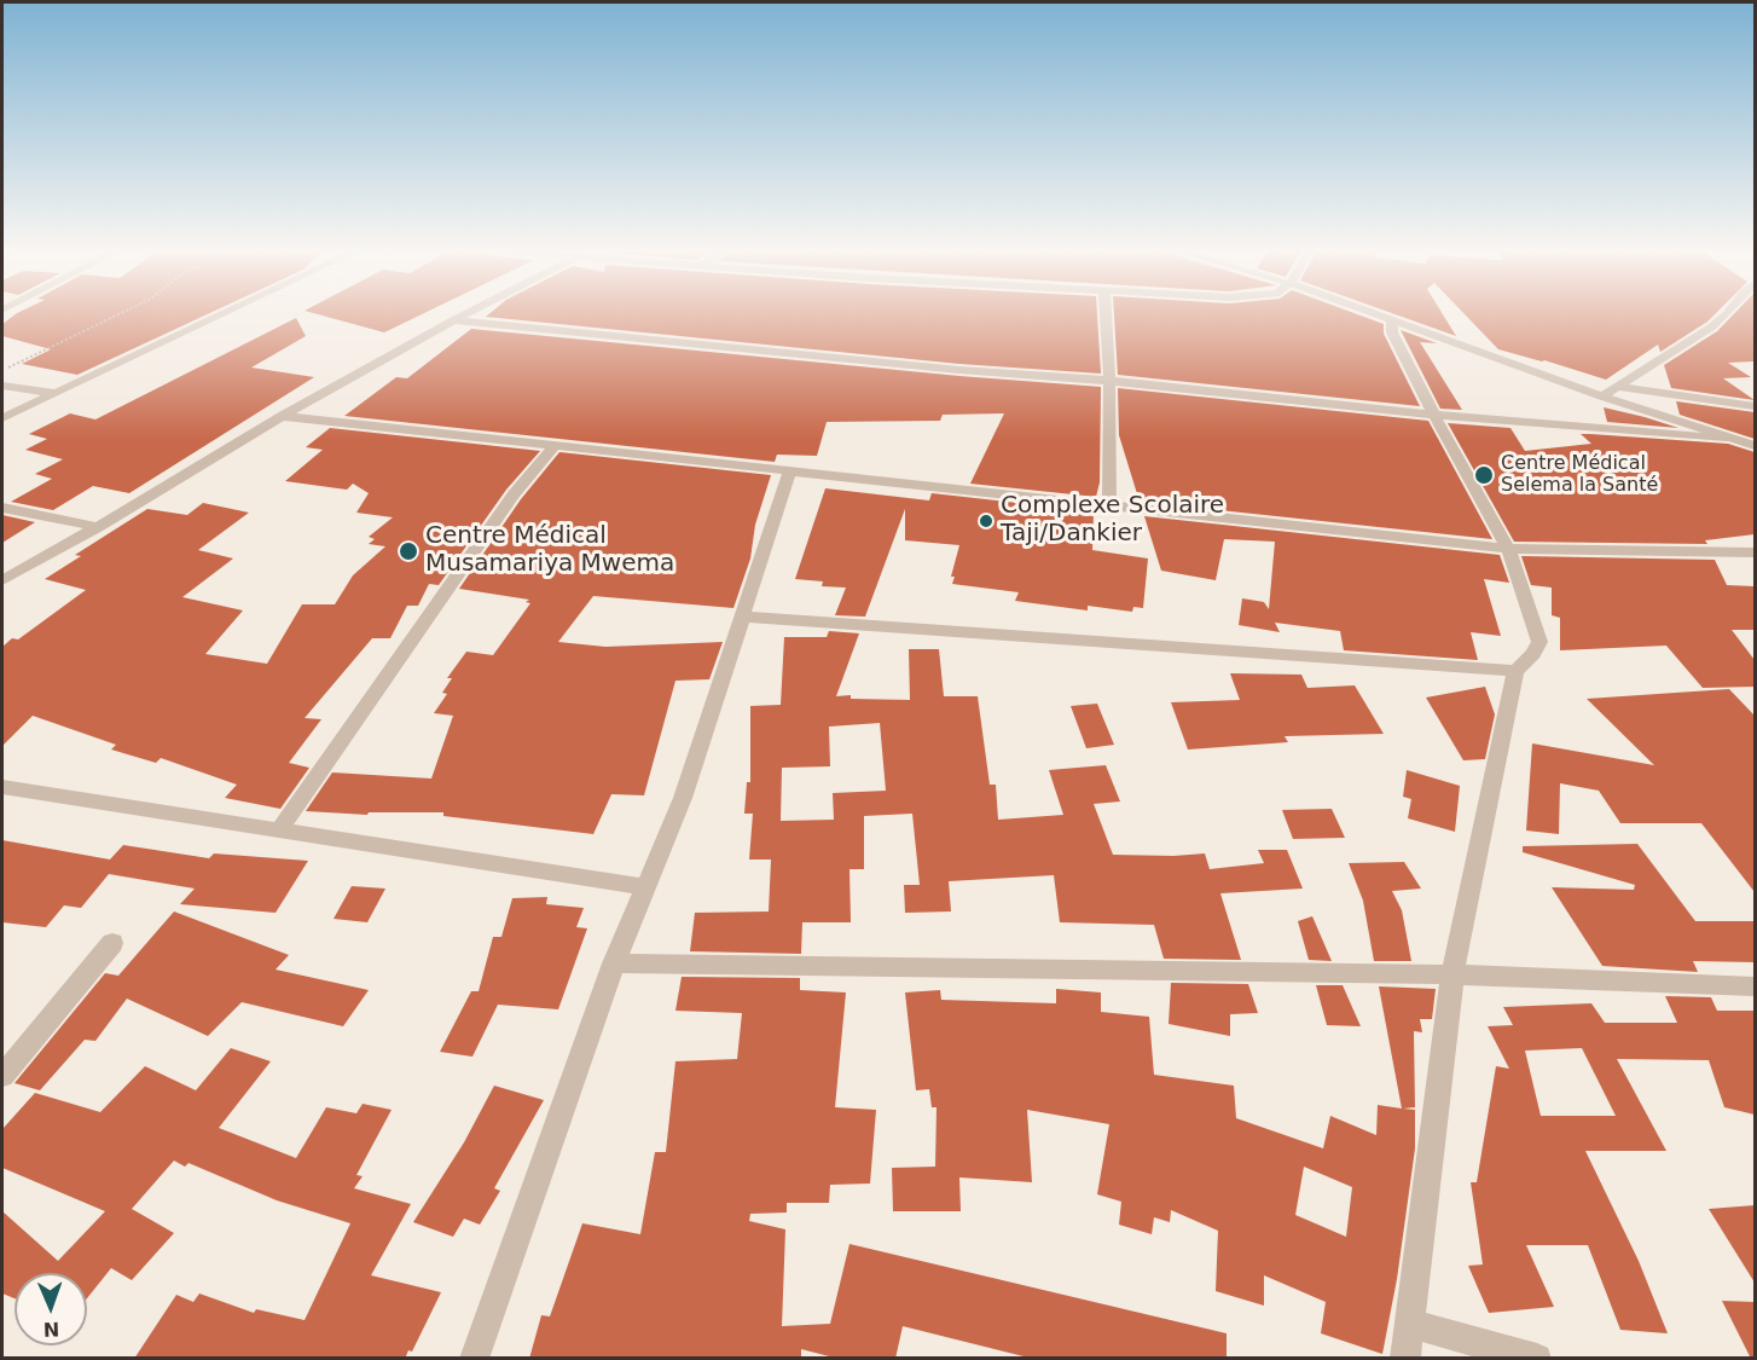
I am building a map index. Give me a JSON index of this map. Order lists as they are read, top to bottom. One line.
{"places":["Centre Médical Selema la Santé","Complexe Scolaire Taji/Dankier","Centre Médical Musamariya Mwema"],"north":"bottom"}
